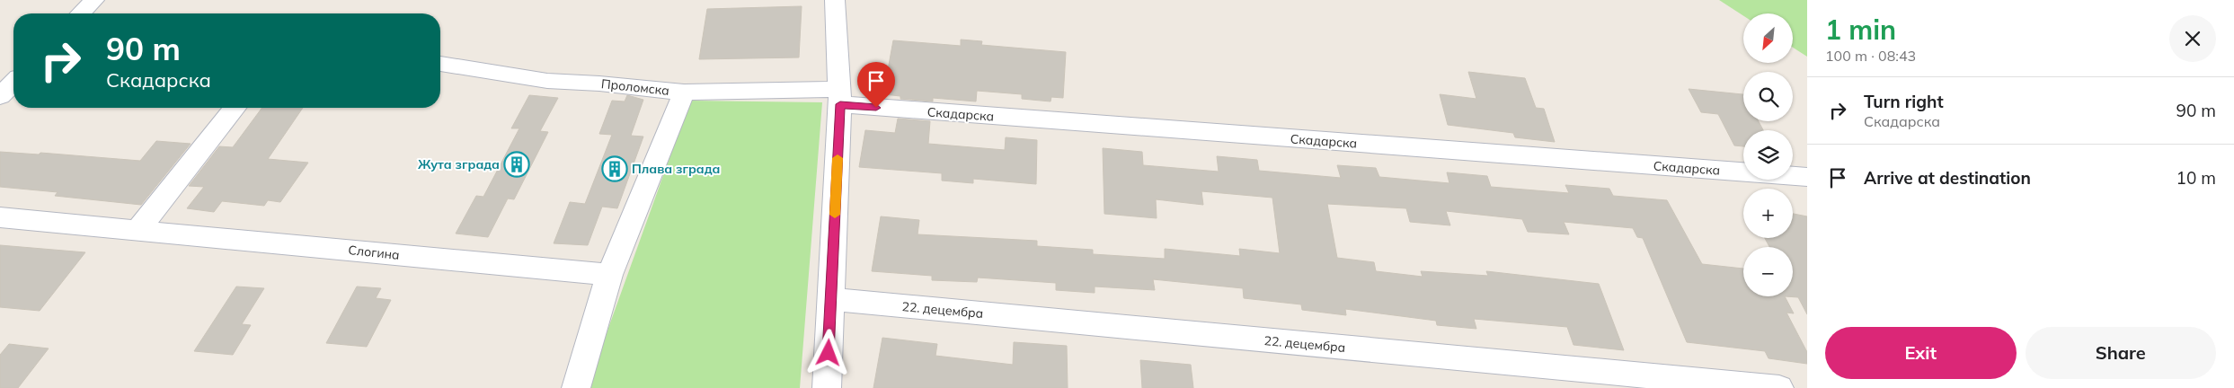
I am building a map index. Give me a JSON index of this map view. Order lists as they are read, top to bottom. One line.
{"streets":{"street":["Проломска","Скадарска","Слогина","22. децембра"]},"crossings":[["Проломска","Скадарска"],["Проломска","Слогина"]],"places":{"building":["Жута зграда","Плава зграда"]},"north":"bottom left","page":{"heading":["1 min","100 m · 08:43"],"map_buttons":["+","−"],"turn":["90 m","Скадарска"],"list":[{"name":"Turn right","note":"Скадарска","value":"90 m"},{"name":"Arrive at destination","value":"10 m"}],"buttons":["Exit","Share"]}}
